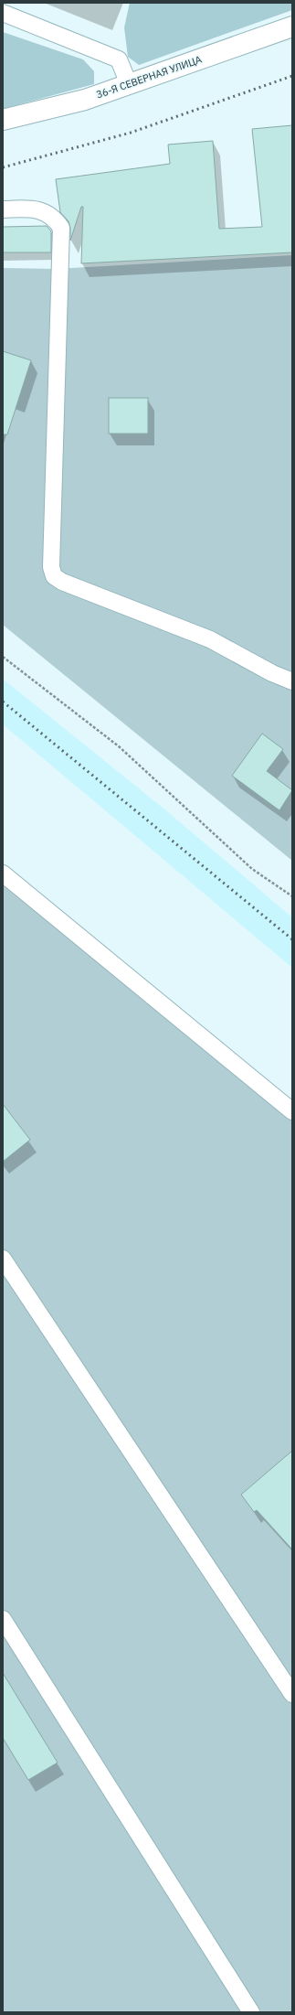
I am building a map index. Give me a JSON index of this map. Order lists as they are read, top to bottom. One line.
{"streets":{"main road":["36-Я СЕВЕРНАЯ УЛИЦА"]}}
